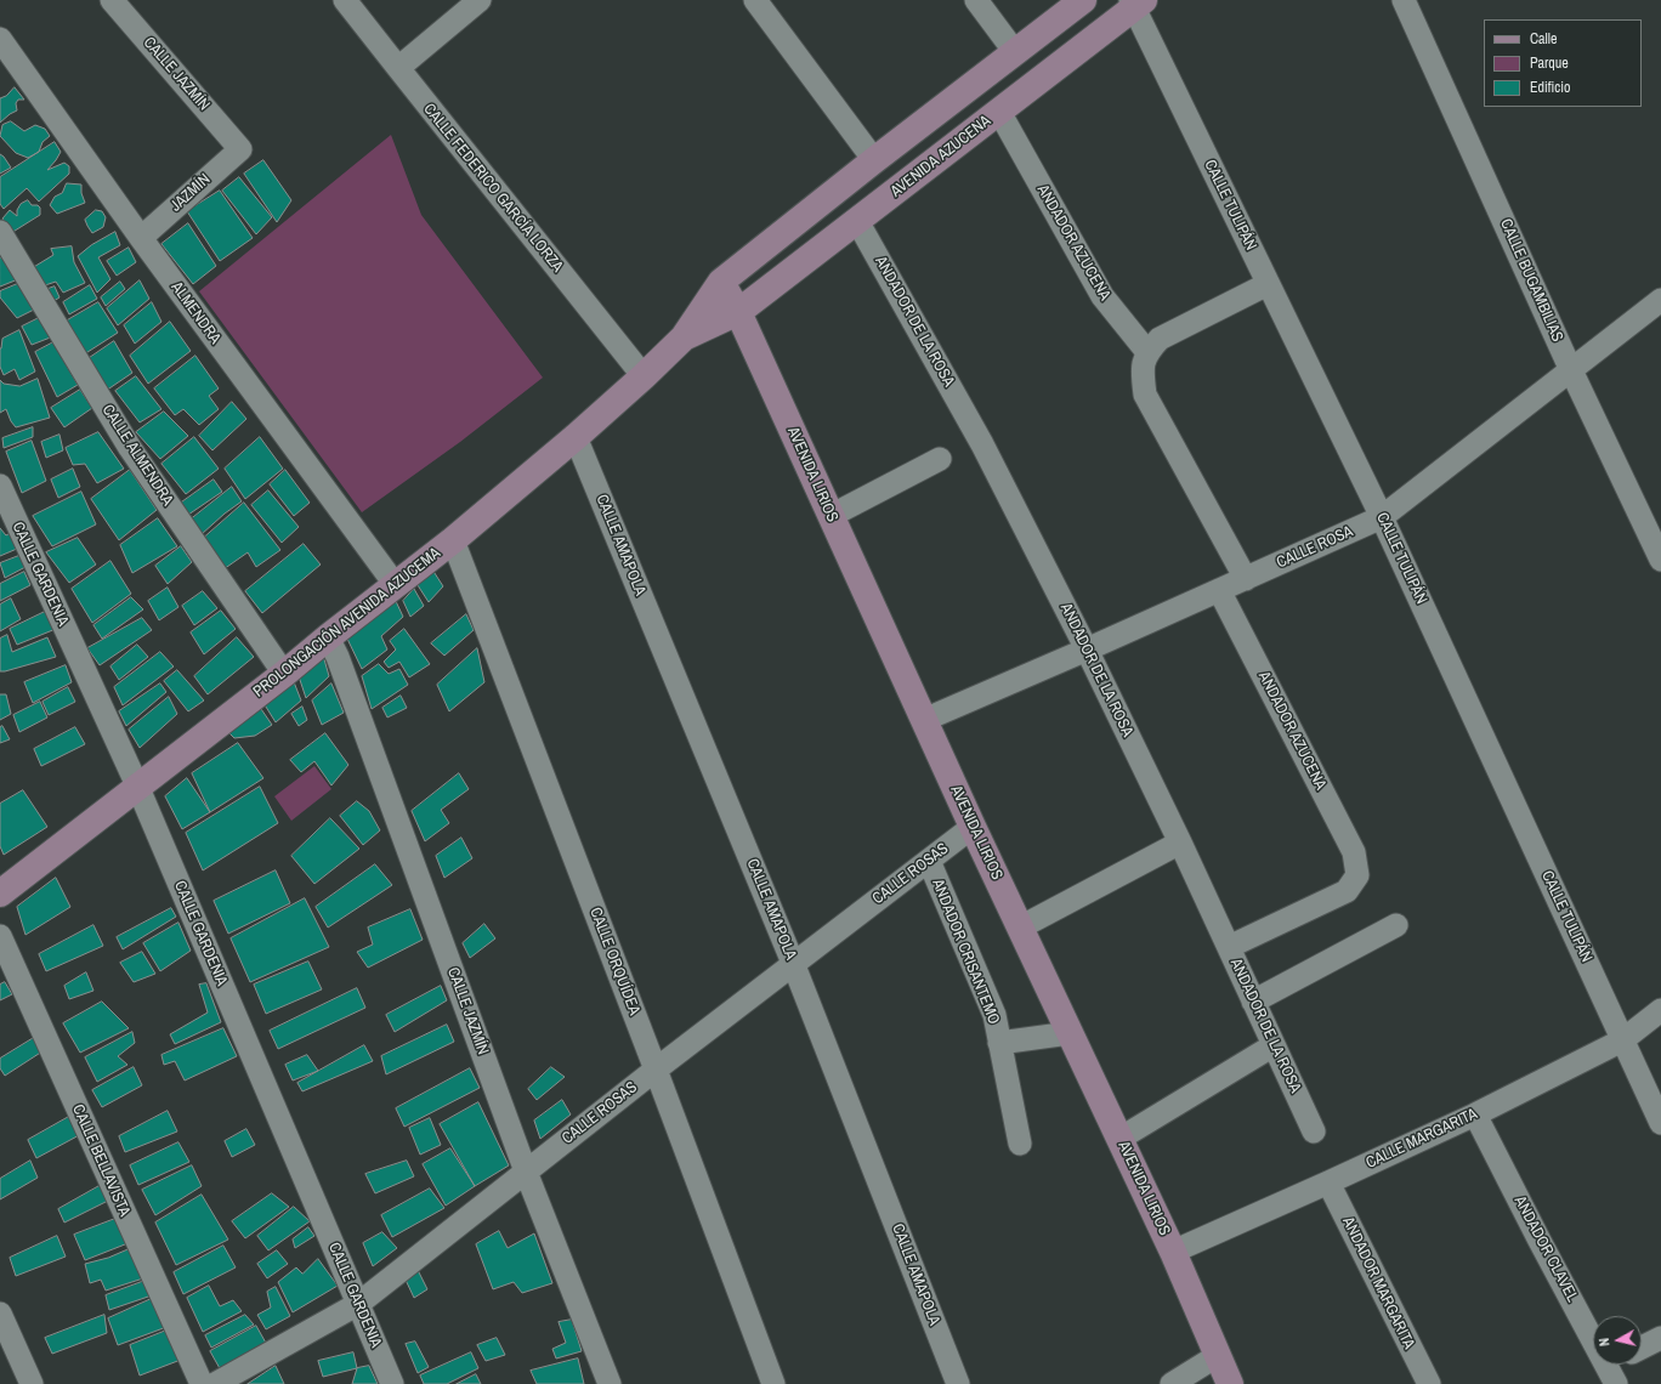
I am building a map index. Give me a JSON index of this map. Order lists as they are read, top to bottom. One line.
{"streets":{"street":["CALLE JAZMÍN","AVENIDA AZUCENA","CALLE FEDERICO GARCÍA LORZA","JAZMÍN","CALLE TULIPÁN","ANDADOR AZUCENA","CALLE BUGAMBILIAS","ALMENDRA","ANDADOR DE LA ROSA","CALLE ALMENDRA","AVENIDA LIRIOS","CALLE AMAPOLA","CALLE ROSA","CALLE GARDENIA","PROLONGACIÓN AVENIDA AZUCEMA","CALLE ROSAS","ANDADOR CRISANTEMO","CALLE ORQUÍDEA","CALLE MARGARITA","CALLE BELLAVISTA","ANDADOR CLAVEL","ANDADOR MARGARITA"]},"crossings":[["CALLE JAZMÍN","JAZMÍN"],["CALLE JAZMÍN","PROLONGACIÓN AVENIDA AZUCEMA"],["CALLE JAZMÍN","CALLE ROSAS"],["AVENIDA AZUCENA","CALLE TULIPÁN"],["AVENIDA AZUCENA","ANDADOR AZUCENA"],["AVENIDA AZUCENA","ANDADOR DE LA ROSA"],["AVENIDA AZUCENA","AVENIDA LIRIOS"],["AVENIDA AZUCENA","PROLONGACIÓN AVENIDA AZUCEMA"],["CALLE FEDERICO GARCÍA LORZA","PROLONGACIÓN AVENIDA AZUCEMA"],["JAZMÍN","ALMENDRA"],["CALLE TULIPÁN","CALLE ROSA"],["CALLE TULIPÁN","CALLE MARGARITA"],["ANDADOR AZUCENA","ANDADOR DE LA ROSA"],["ANDADOR AZUCENA","CALLE ROSA"],["CALLE BUGAMBILIAS","CALLE ROSA"],["ALMENDRA","PROLONGACIÓN AVENIDA AZUCEMA"],["ANDADOR DE LA ROSA","CALLE ROSA"],["CALLE ALMENDRA","PROLONGACIÓN AVENIDA AZUCEMA"],["AVENIDA LIRIOS","CALLE ROSA"],["AVENIDA LIRIOS","PROLONGACIÓN AVENIDA AZUCEMA"],["AVENIDA LIRIOS","CALLE ROSAS"],["AVENIDA LIRIOS","ANDADOR CRISANTEMO"],["AVENIDA LIRIOS","CALLE MARGARITA"],["CALLE AMAPOLA","PROLONGACIÓN AVENIDA AZUCEMA"],["CALLE AMAPOLA","CALLE ROSAS"],["CALLE GARDENIA","PROLONGACIÓN AVENIDA AZUCEMA"],["CALLE GARDENIA","CALLE ROSAS"],["PROLONGACIÓN AVENIDA AZUCEMA","CALLE ORQUÍDEA"],["CALLE ROSAS","ANDADOR CRISANTEMO"],["CALLE ROSAS","CALLE ORQUÍDEA"],["CALLE MARGARITA","ANDADOR CLAVEL"],["CALLE MARGARITA","ANDADOR MARGARITA"]],"legend":["Calle","Parque","Edificio"],"north":"left"}
